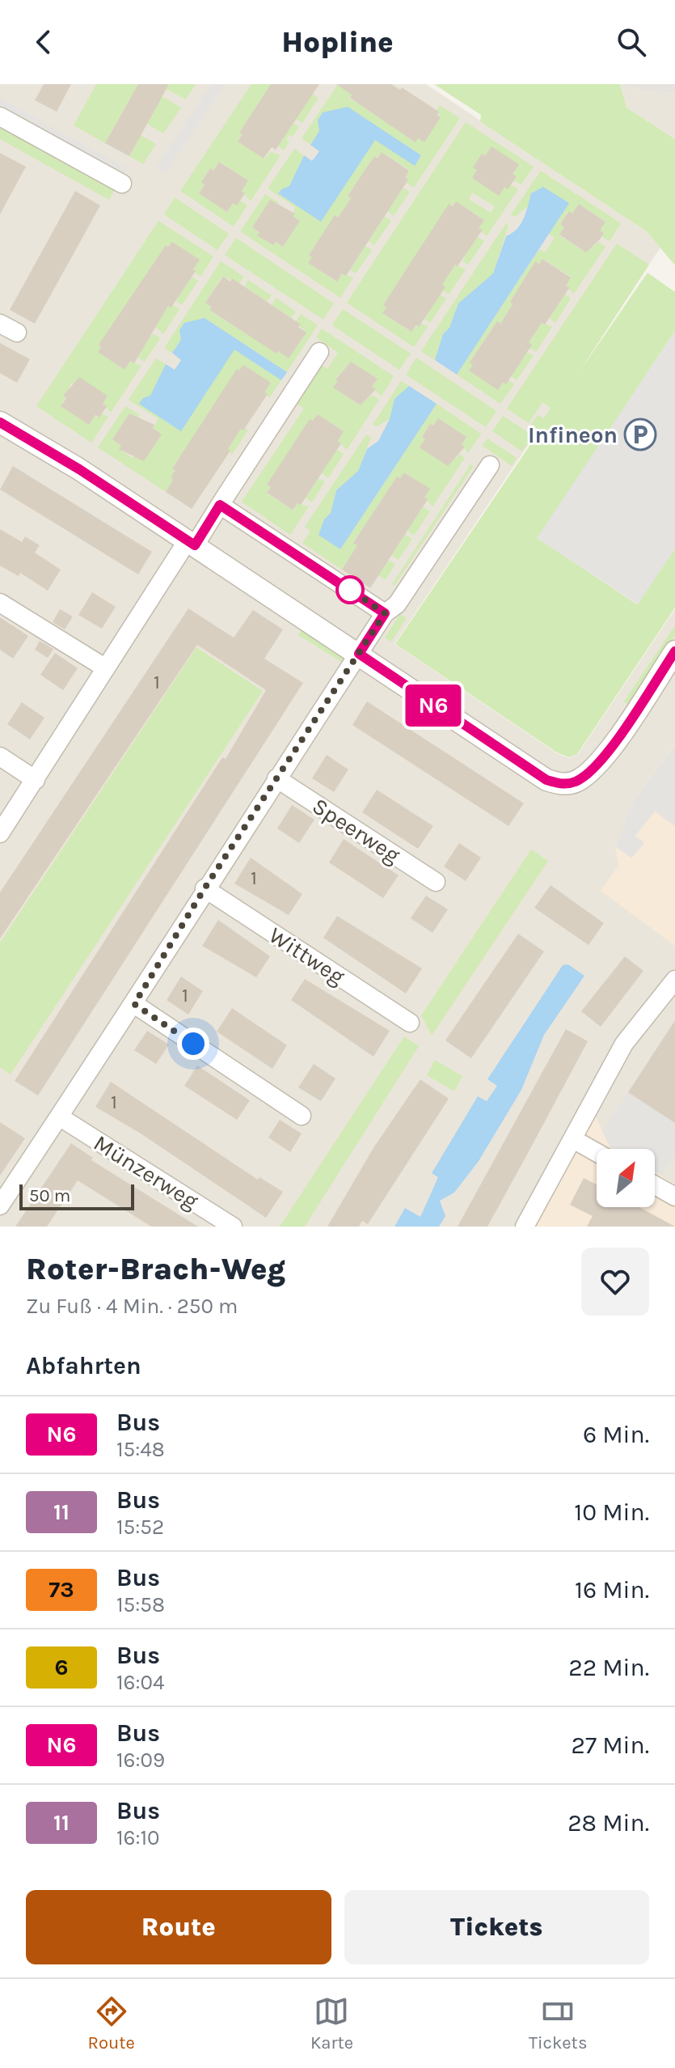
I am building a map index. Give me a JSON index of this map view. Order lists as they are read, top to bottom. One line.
{"streets":{"street":["Speerweg","Wittweg","Münzerweg"]},"places":{"parking":["Infineon"]},"lines":["bus line N6"],"house_numbers":["1","1","1","1"],"scale_bar":"50 m","north":"top right","page":{"header":"Hopline","on_map":"N6","scale":"50 m","heading":[["Roter-Brach-Weg","Zu Fuß · 4 Min. · 250 m"],"Abfahrten"],"list":[{"mark":"N6","name":"Bus","note":"15:48","value":"6 Min."},{"mark":"11","name":"Bus","note":"15:52","value":"10 Min."},{"mark":"73","name":"Bus","note":"15:58","value":"16 Min."},{"mark":"6","name":"Bus","note":"16:04","value":"22 Min."},{"mark":"N6","name":"Bus","note":"16:09","value":"27 Min."},{"mark":"11","name":"Bus","note":"16:10","value":"28 Min."}],"buttons":["Route","Tickets"],"tabs":["Route","Karte","Tickets"]}}
